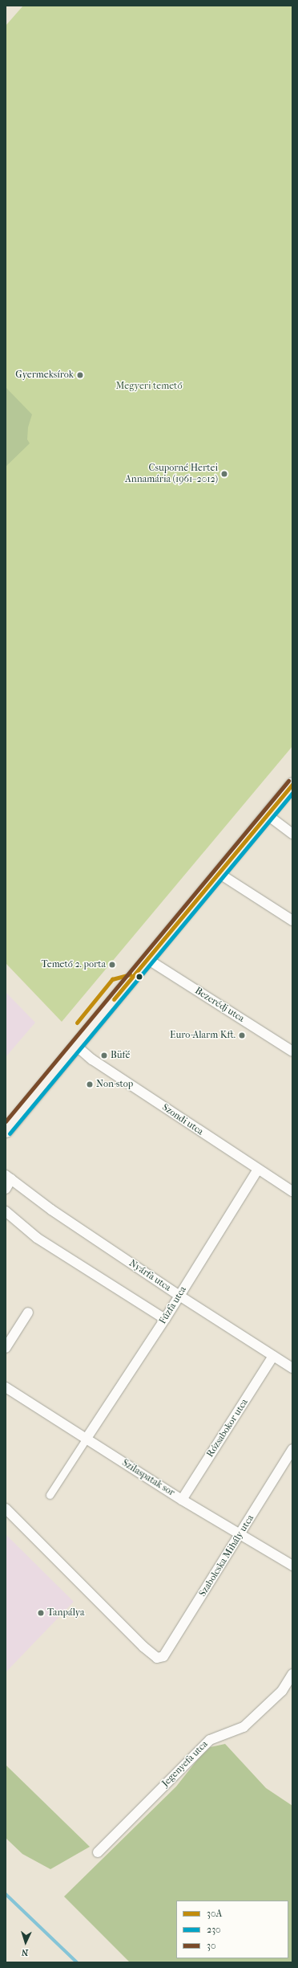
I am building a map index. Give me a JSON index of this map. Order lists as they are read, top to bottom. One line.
{"streets":{"street":["Bezerédj utca","Szondi utca","Nyárfa utca","Fűzfa utca","Rózsabokor utca","Szilaspatak sor","Szabolcska Mihály utca","Jegenyefa utca"]},"crossings":[["Szondi utca","Fűzfa utca"],["Nyárfa utca","Fűzfa utca"],["Nyárfa utca","Rózsabokor utca"],["Fűzfa utca","Szilaspatak sor"],["Rózsabokor utca","Szilaspatak sor"],["Szilaspatak sor","Szabolcska Mihály utca"]],"parks":["Megyeri temető"],"places":["Gyermeksírok","Csuporné Hertei Annamária (1961–2012)","Temető 2. porta","Euro-Alarm Kft.","Büfé","Non-stop","Tanpálya"],"lines":["transit line 30","transit line 30A","transit line 230"],"legend":["30A","230","30"],"north":"bottom"}
